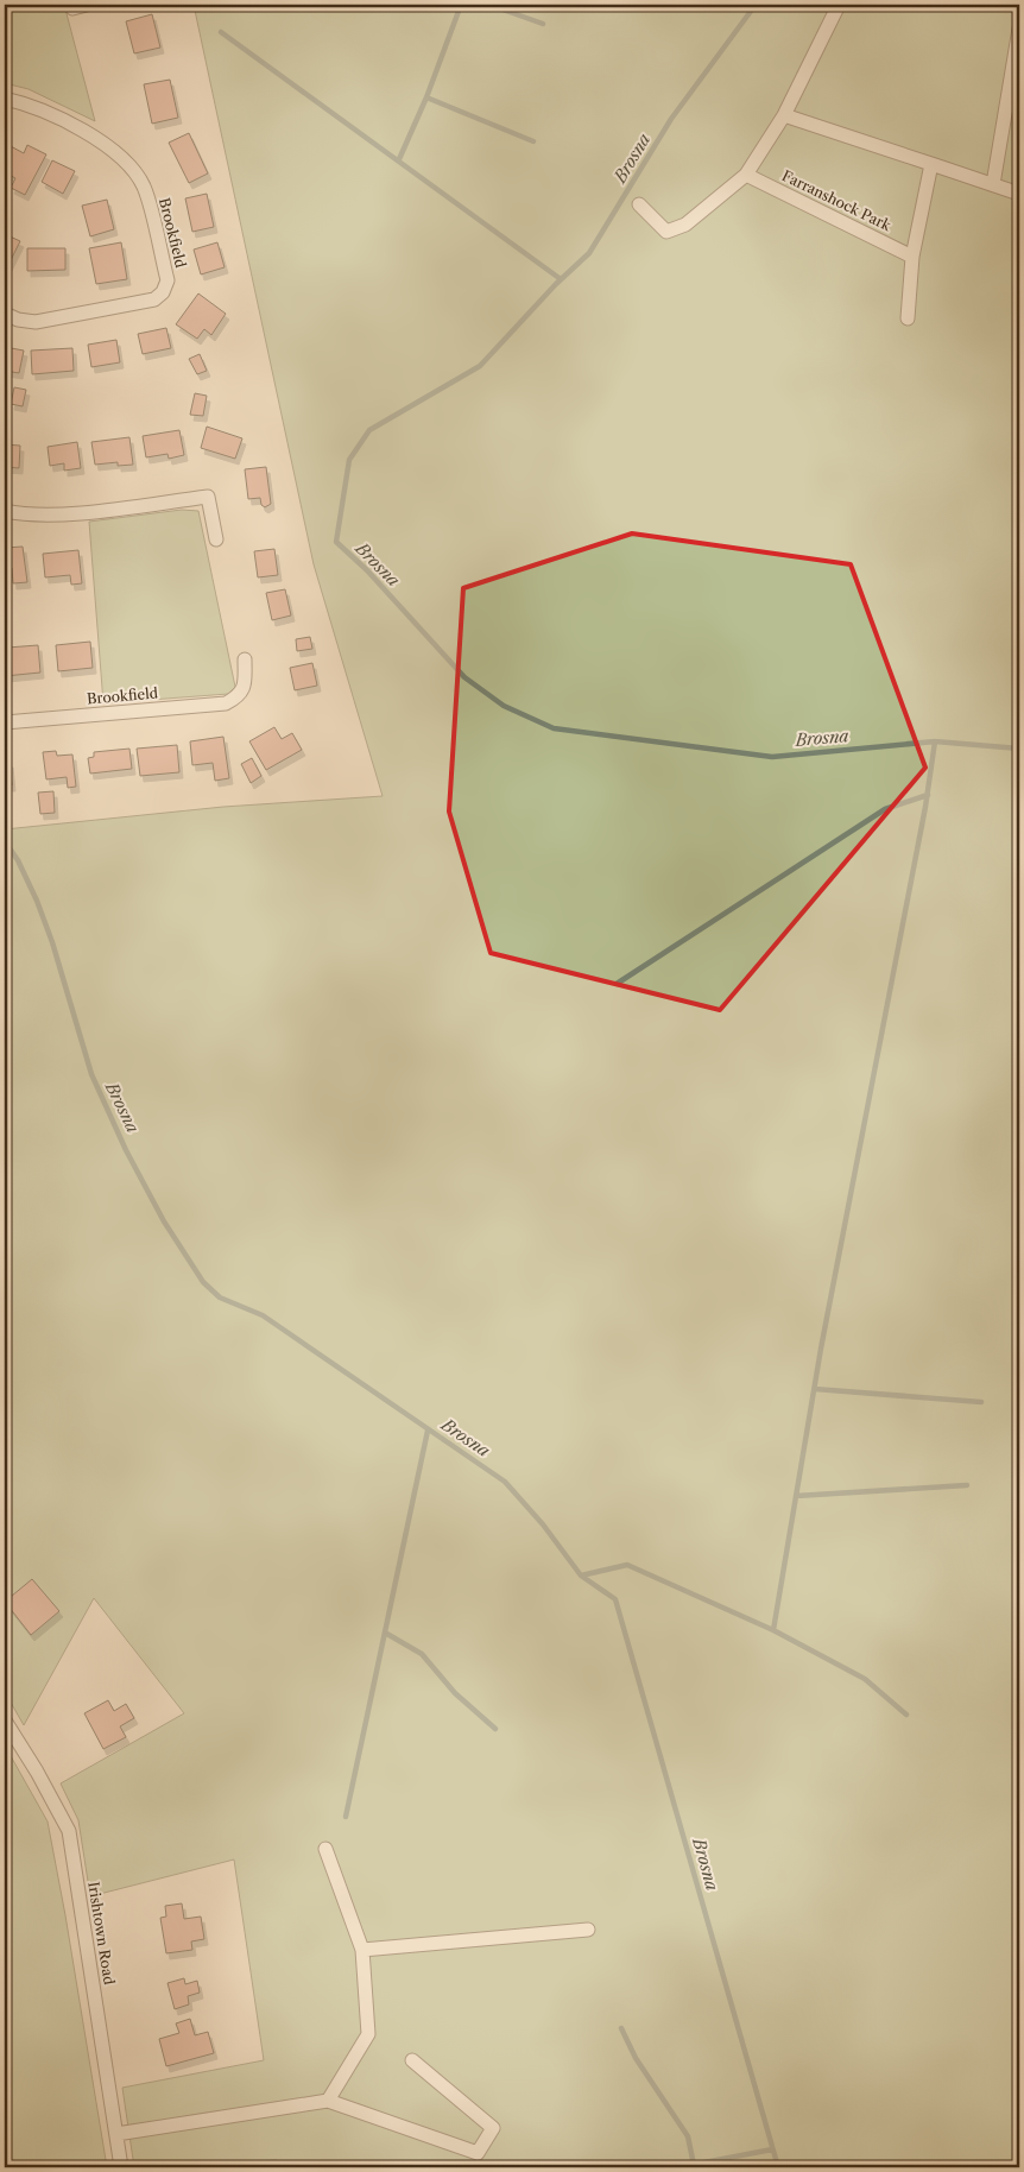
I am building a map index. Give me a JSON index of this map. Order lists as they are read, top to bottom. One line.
{"streets":{"street":["Farranshock Park","Brookfield","Irishtown Road"]},"water":["Brosna"]}
